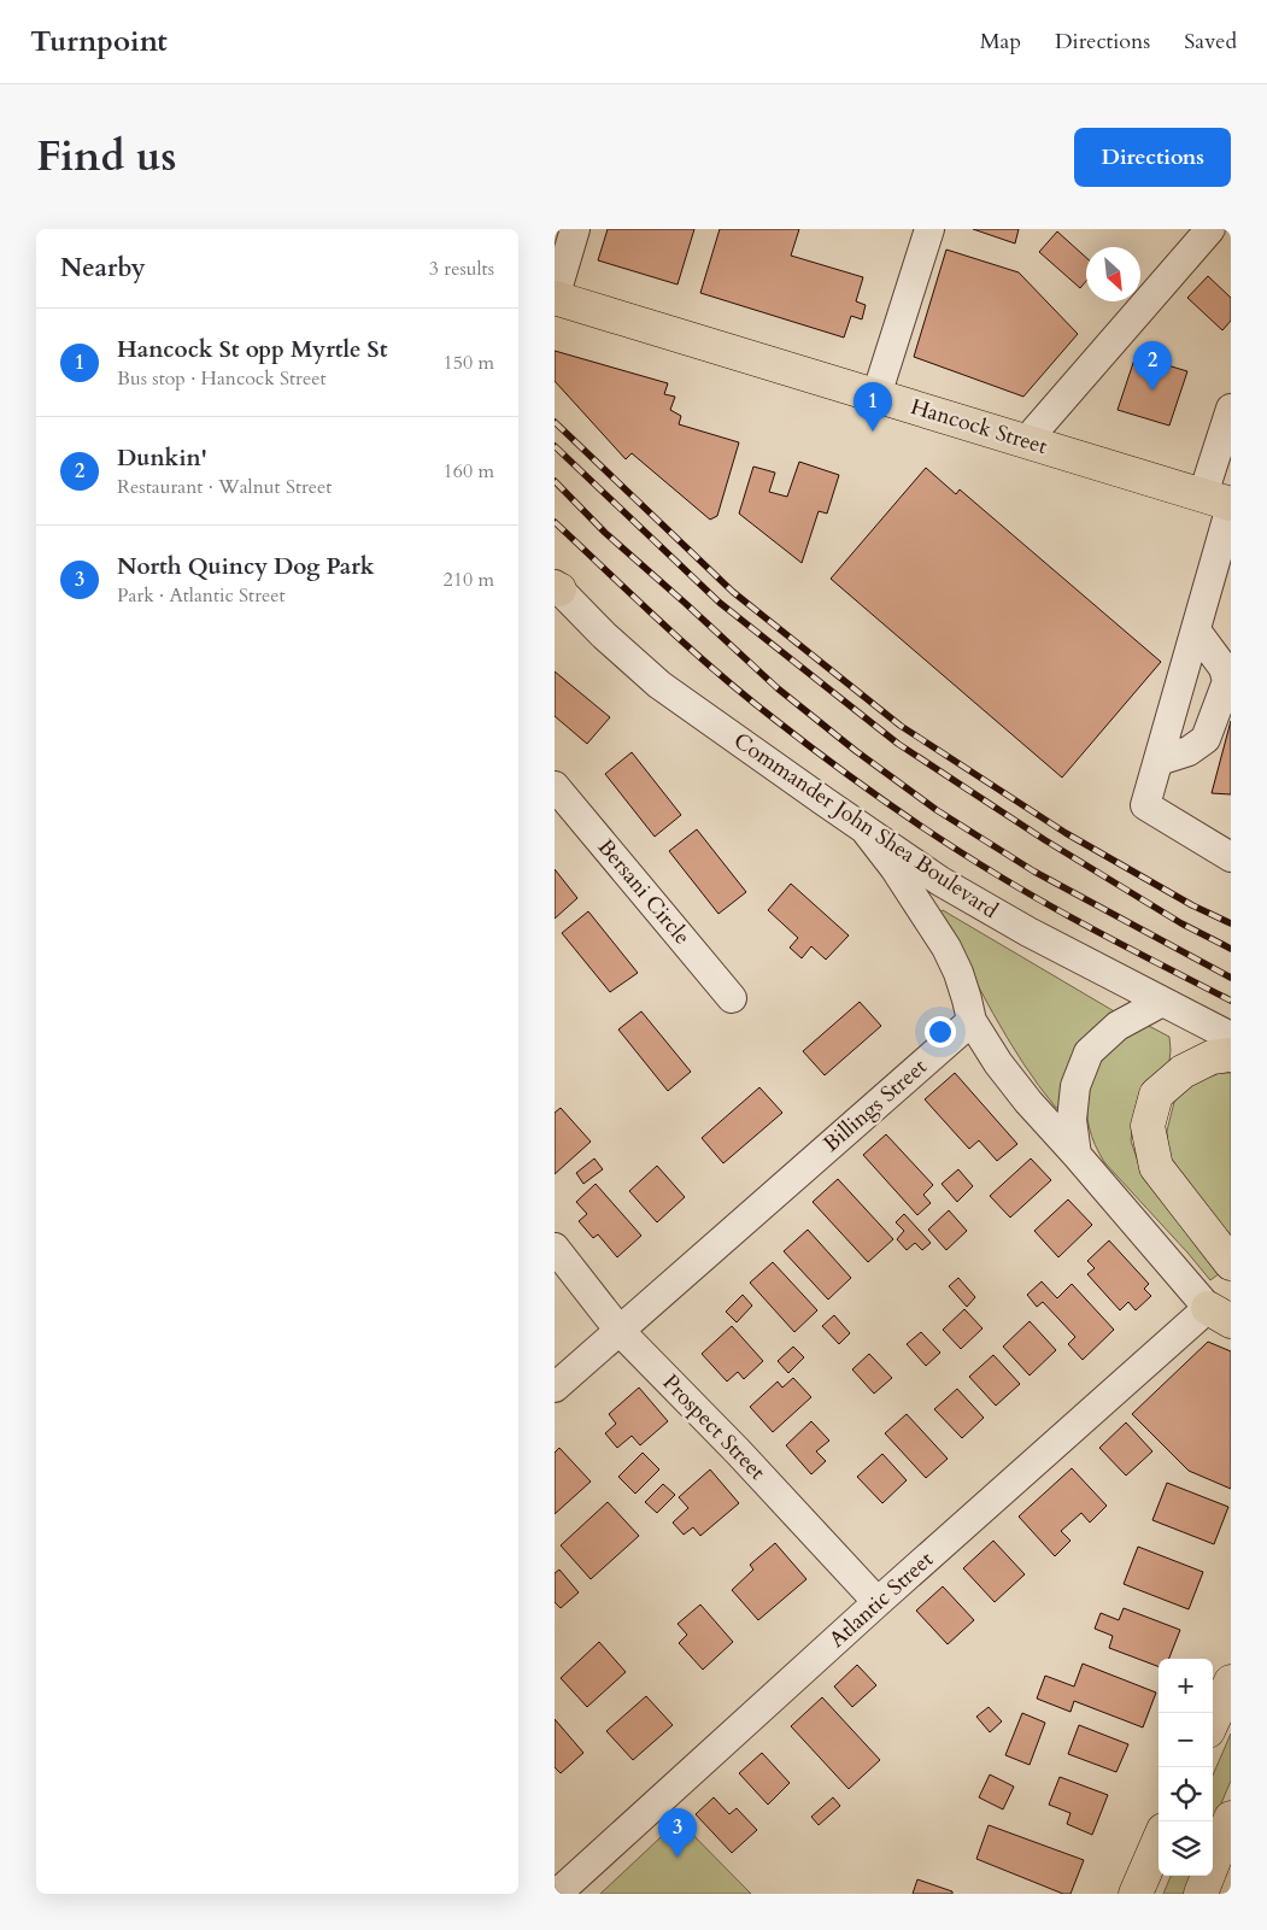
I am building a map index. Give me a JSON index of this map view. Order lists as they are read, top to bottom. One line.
{"streets":{"main road":["Hancock Street"],"street":["Commander John Shea Boulevard","Bersani Circle","Billings Street","Prospect Street","Atlantic Street"]},"crossings":[["Billings Street","Prospect Street"],["Prospect Street","Atlantic Street"]],"north":"bottom right","page":{"header":"Turnpoint","nav":["Map","Directions","Saved"],"title":"Find us","buttons":"Directions","heading":["Nearby","3 results"],"list":[{"mark":"1","name":"Hancock St opp Myrtle St","note":"Bus stop · Hancock Street","value":"150 m"},{"mark":"2","name":"Dunkin'","note":"Restaurant · Walnut Street","value":"160 m"},{"mark":"3","name":"North Quincy Dog Park","note":"Park · Atlantic Street","value":"210 m"}],"pins":["2","1","3"],"map_buttons":["+","−"]}}
